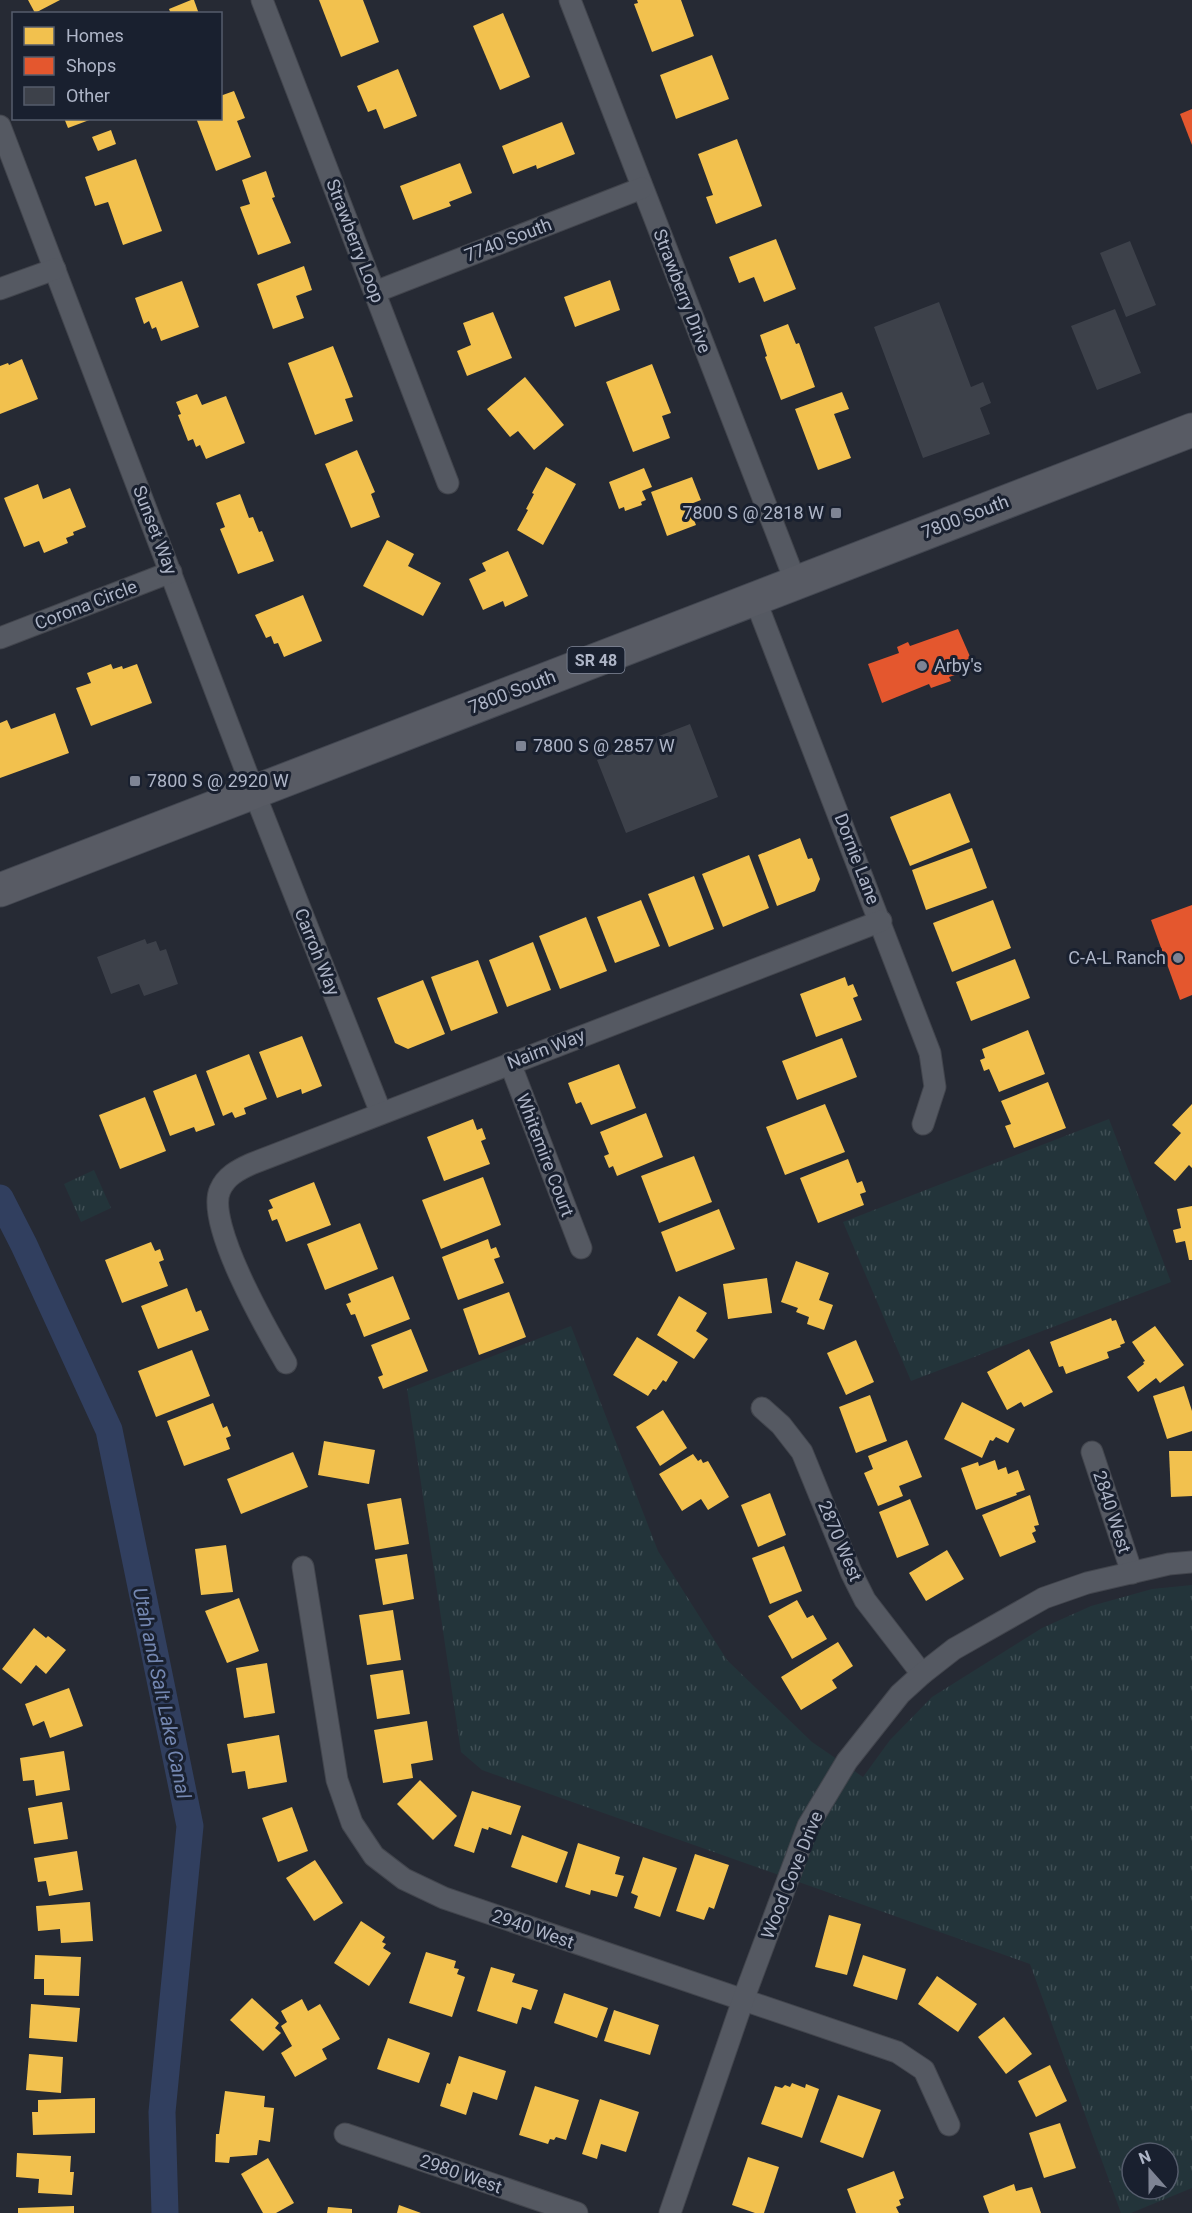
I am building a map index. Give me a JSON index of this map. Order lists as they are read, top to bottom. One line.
{"streets":{"main road":["7800 South","SR 48"],"street":["7740 South","Strawberry Loop","Strawberry Drive","Sunset Way","Corona Circle","Dornie Lane","Carroh Way","Nairn Way","Whitemire Court","2840 West","2870 West","Wood Cove Drive","2940 West","2980 West"]},"crossings":[["7740 South","Strawberry Loop"],["7740 South","Strawberry Drive"],["Strawberry Drive","7800 South"],["7800 South","Sunset Way"],["7800 South","Dornie Lane"],["7800 South","Carroh Way"],["Sunset Way","Corona Circle"],["Sunset Way","Carroh Way"],["Dornie Lane","Nairn Way"],["Carroh Way","Nairn Way"],["Nairn Way","Whitemire Court"],["2840 West","Wood Cove Drive"],["2870 West","Wood Cove Drive"],["Wood Cove Drive","2940 West"]],"water":["Utah and Salt Lake Canal"],"places":{"transit":["7800 S @ 2818 W","7800 S @ 2857 W","7800 S @ 2920 W"],"other":["Arby's","C-A-L Ranch"]},"legend":["Homes","Shops","Other"],"north":"top"}
